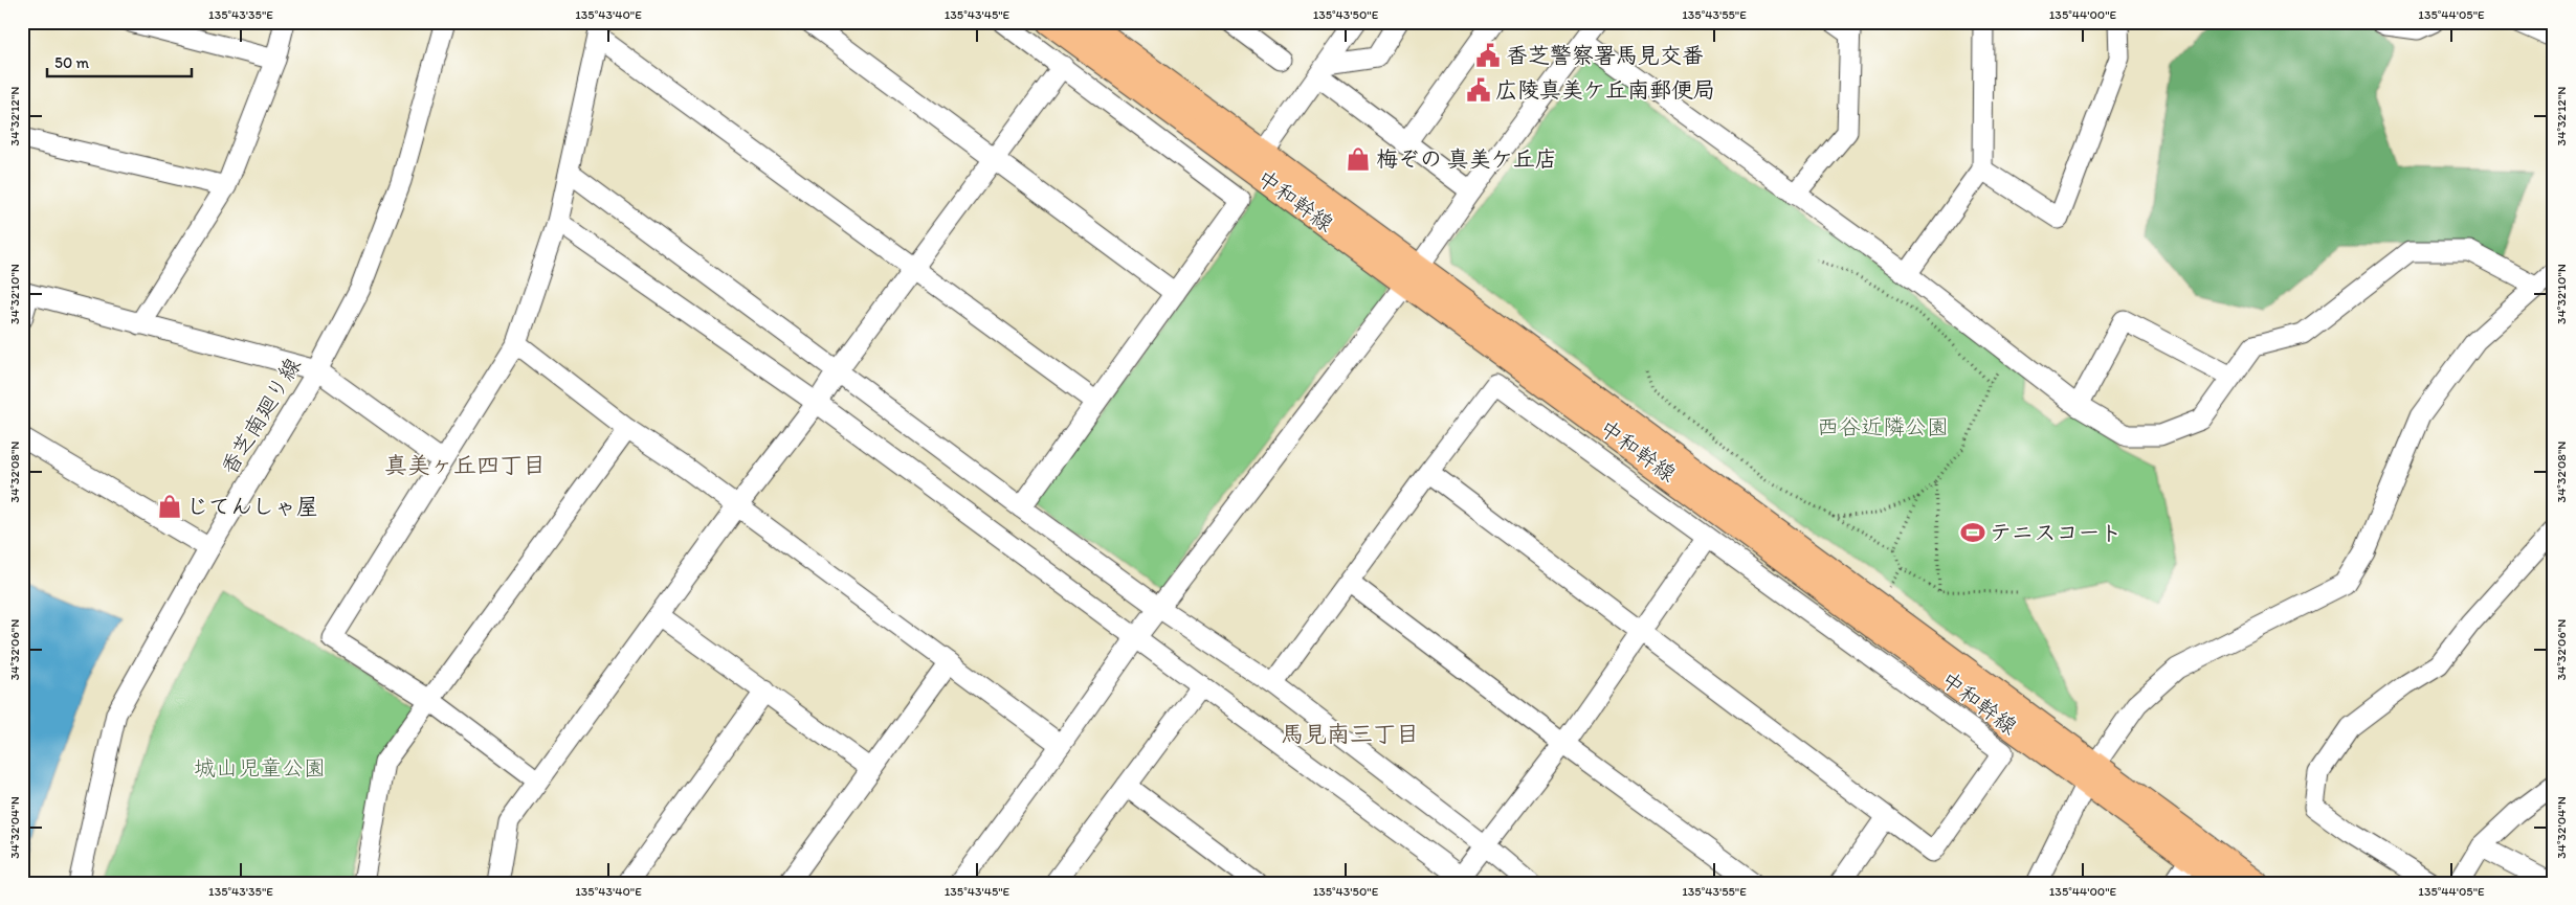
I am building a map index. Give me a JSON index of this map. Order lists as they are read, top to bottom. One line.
{"streets":{"main road":["中和幹線"],"street":["香芝南廻り線"]},"districts":["真美ヶ丘四丁目","馬見南三丁目"],"parks":["西谷近隣公園","城山児童公園"],"places":{"public building":["香芝警察署馬見交番","広陵真美ケ丘南郵便局"],"shop":["梅ぞの 真美ケ丘店","じてんしゃ屋"],"sports":["テニスコート"]},"scale_bar":"50 m","coordinates":["135°43'35\"E","135°43'40\"E","135°43'45\"E","135°43'50\"E","135°43'55\"E","135°44'00\"E","135°44'05\"E","34°32'12\"N","34°32'10\"N","34°32'08\"N","34°32'06\"N","34°32'04\"N"]}
